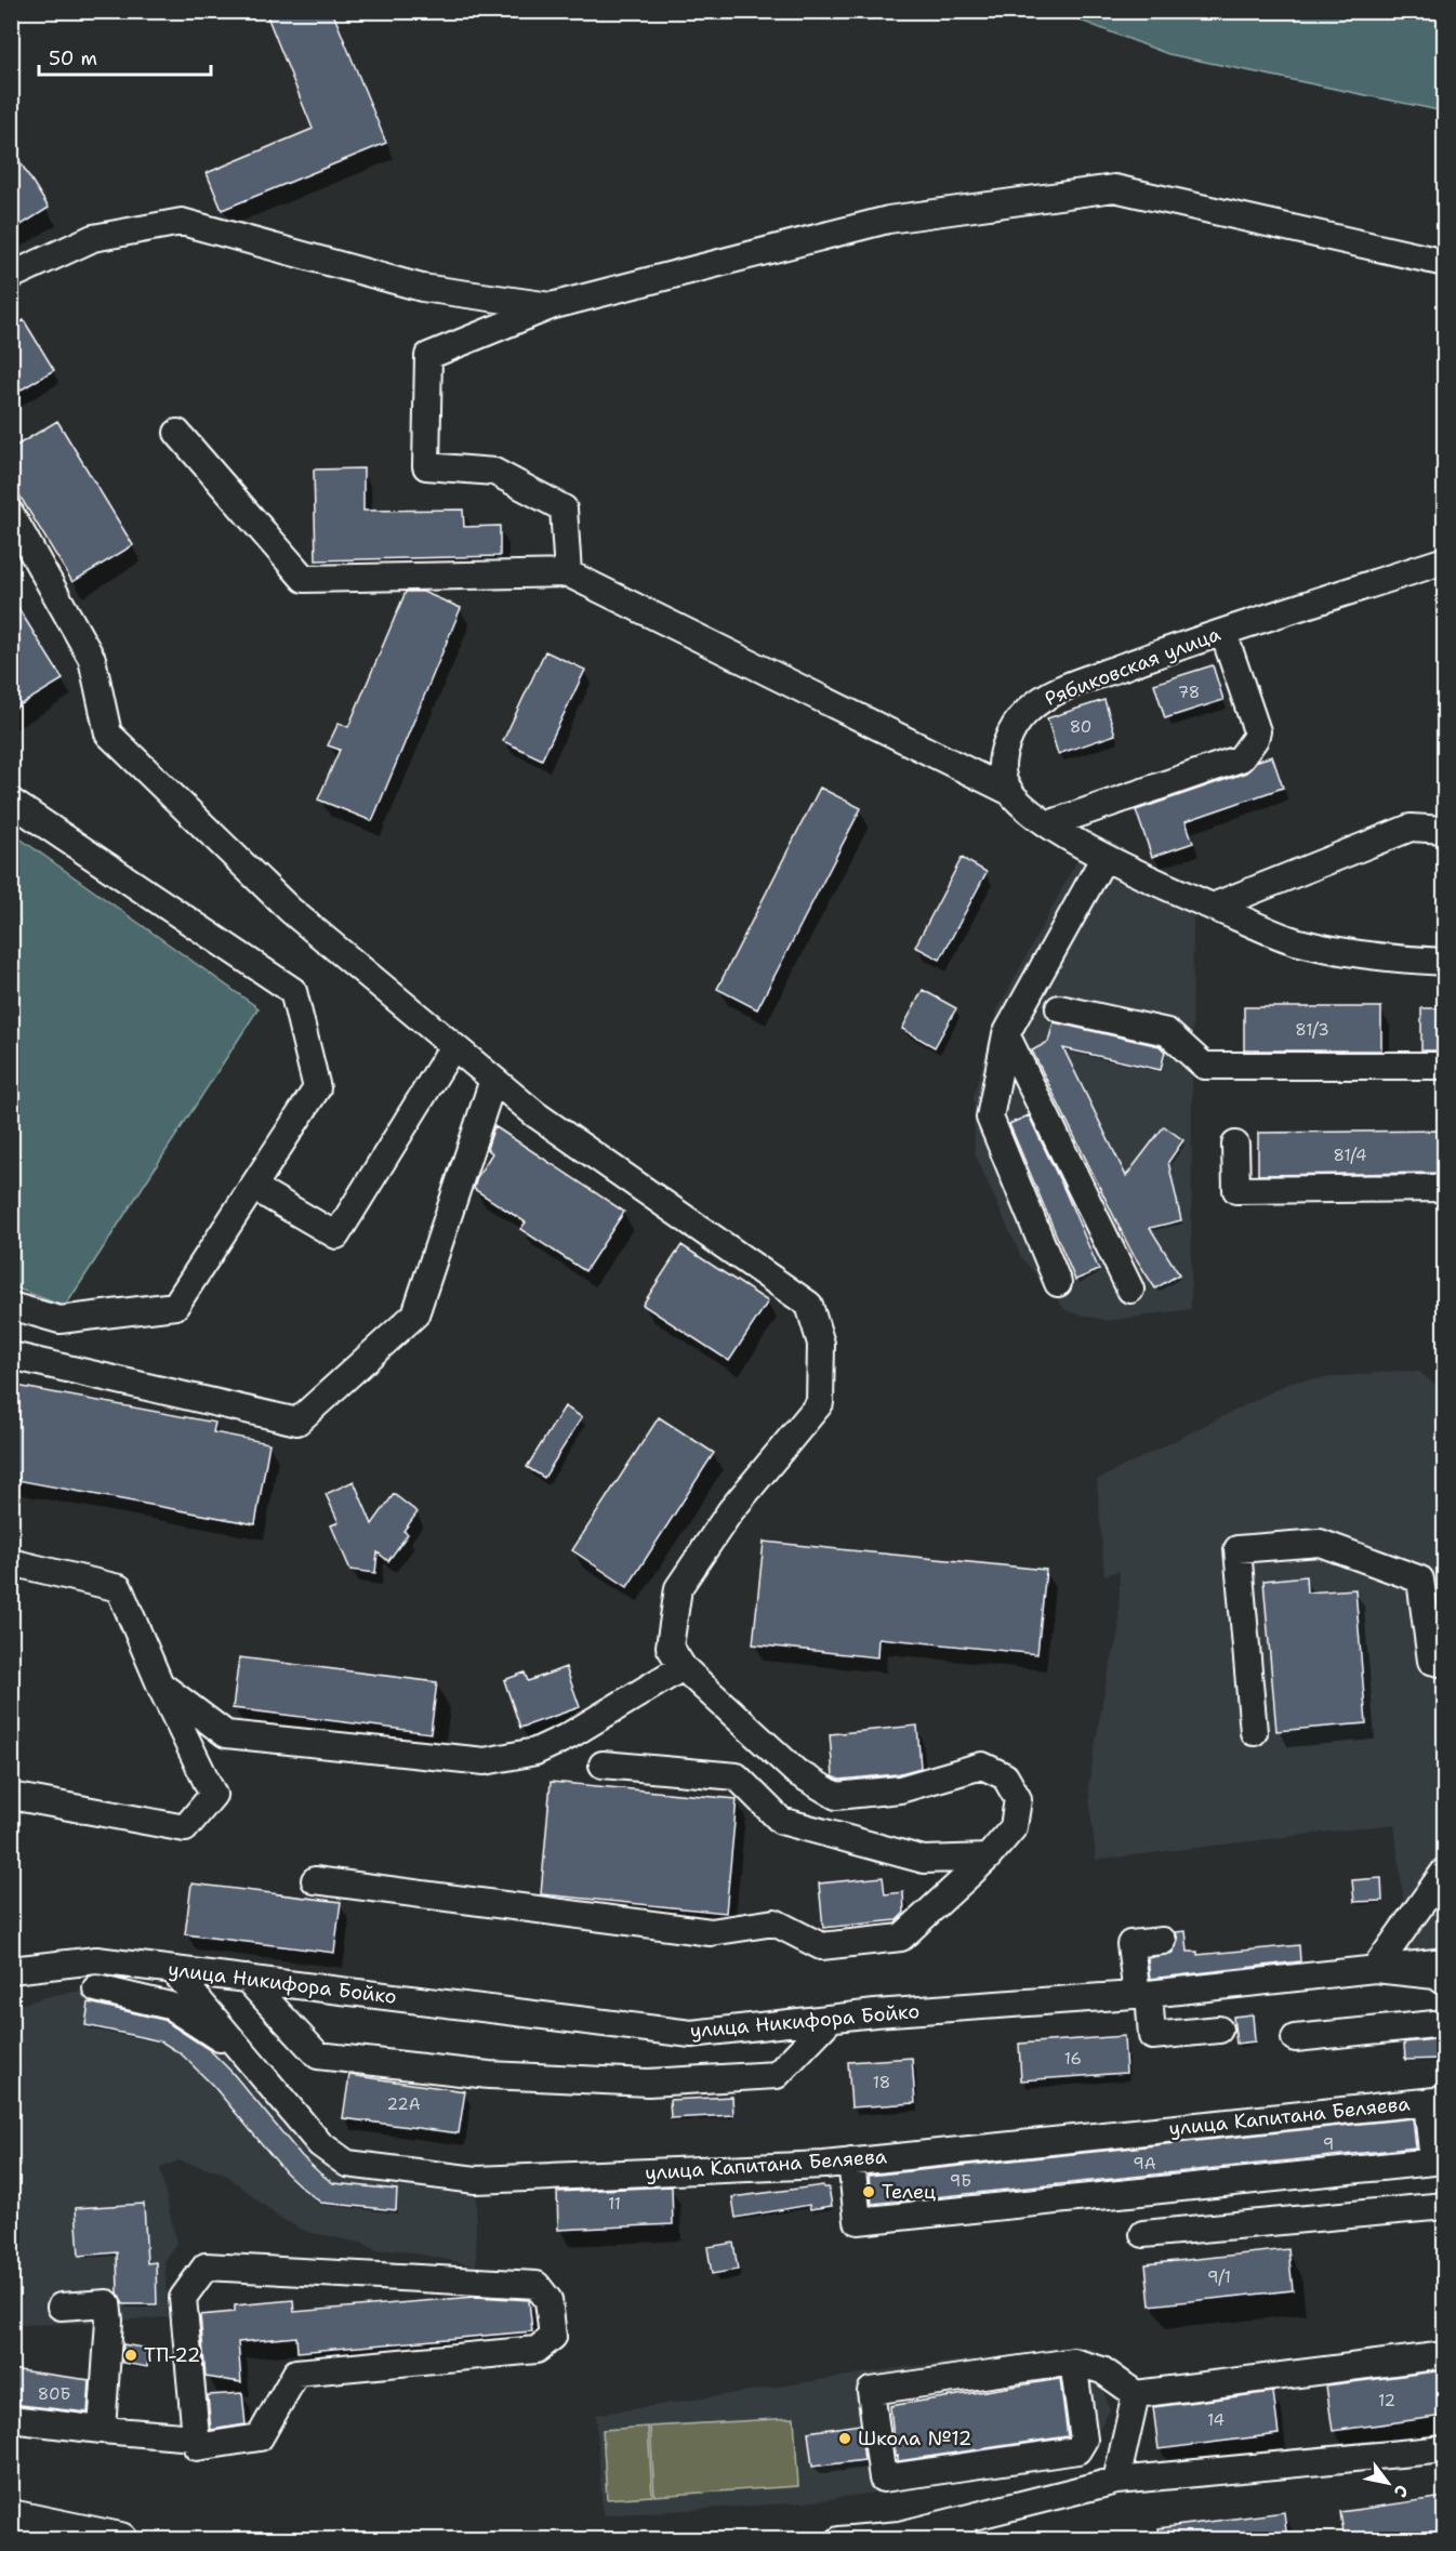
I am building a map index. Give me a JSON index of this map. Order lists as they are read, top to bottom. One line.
{"streets":{"street":["Рябиковская улица","улица Никифора Бойко","улица Капитана Беляева"]},"crossings":[["улица Никифора Бойко","улица Капитана Беляева"]],"places":["Телец","ТП-22","Школа №12"],"house_numbers":["78","80","81/3","81/4","16","18","22А","9","9А","9Б","11","9/1","80Б","12","14"],"scale_bar":"50 m","north":"bottom right"}
